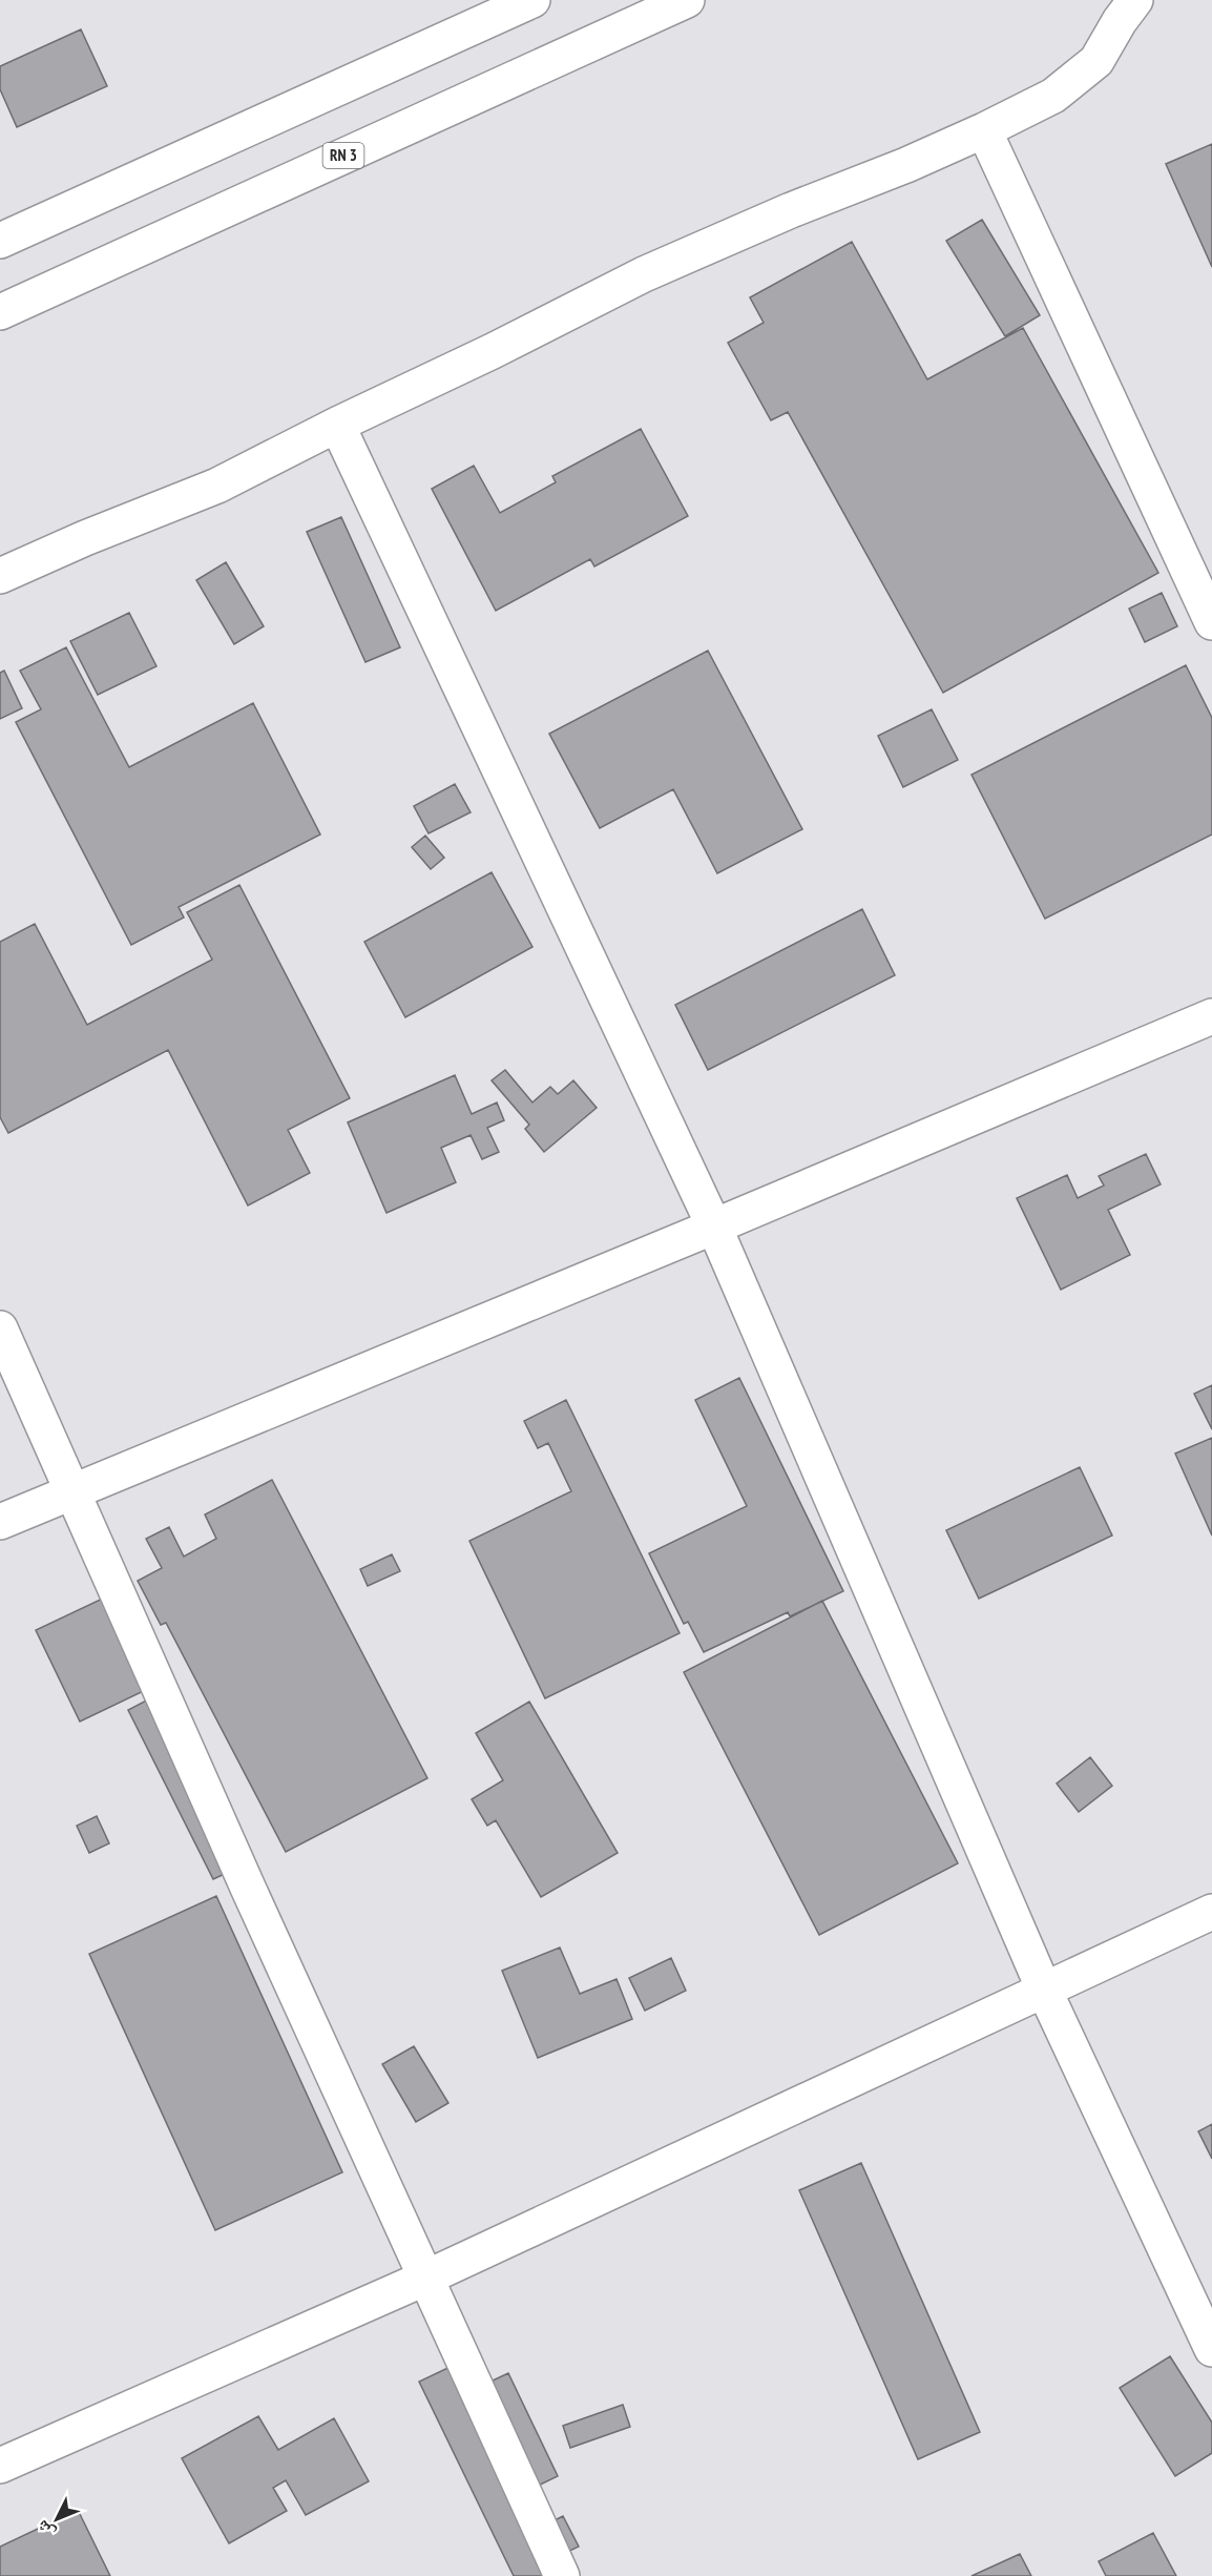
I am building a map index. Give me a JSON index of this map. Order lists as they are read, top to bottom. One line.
{"streets":{"main road":["RN 3"]},"north":"bottom left"}
